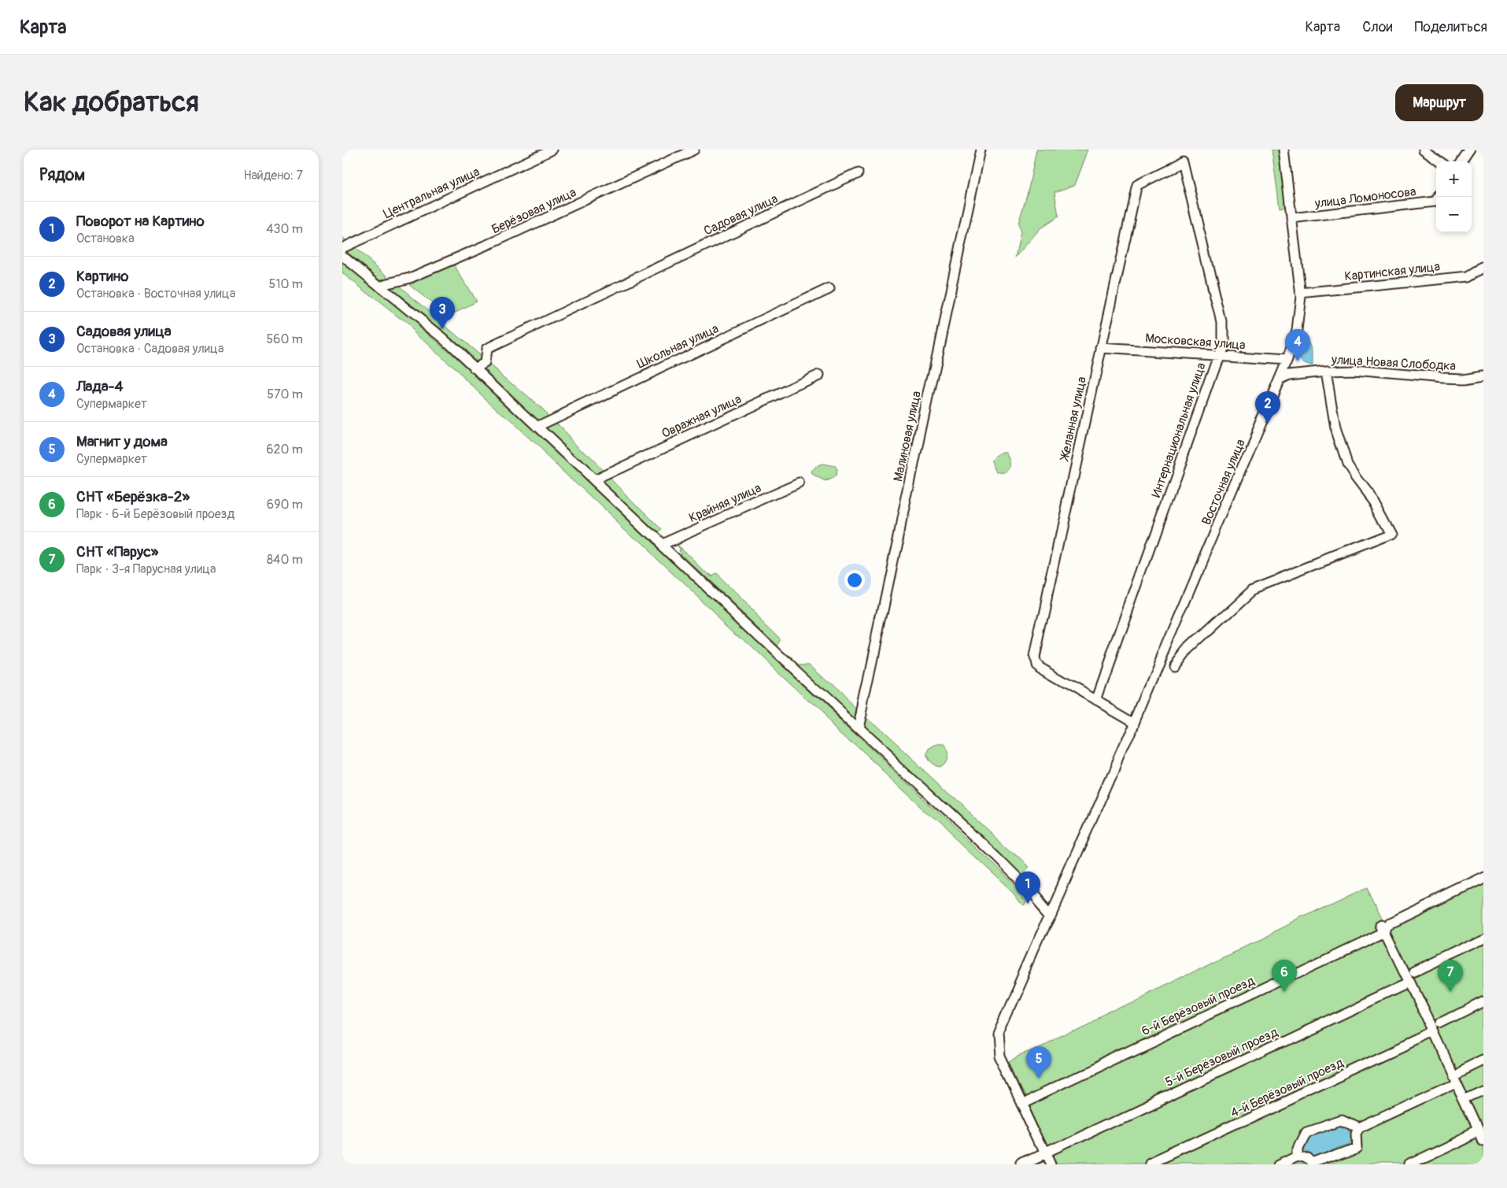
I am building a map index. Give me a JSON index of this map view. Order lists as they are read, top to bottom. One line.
{"streets":{"street":["Центральная улица","улица Ломоносова","Берёзовая улица","Садовая улица","Картинская улица","Московская улица","Школьная улица","улица Новая Слободка","Овражная улица","Желанная улица","Интернациональная улица","Малиновая улица","Восточная улица","Крайняя улица","6-й Берёзовый проезд","5-й Берёзовый проезд","4-й Берёзовый проезд"]},"crossings":[["улица Ломоносова","Восточная улица"],["Картинская улица","Восточная улица"],["Московская улица","Желанная улица"],["Московская улица","Интернациональная улица"],["Московская улица","Восточная улица"],["улица Новая Слободка","Восточная улица"],["Желанная улица","Интернациональная улица"],["Восточная улица","6-й Берёзовый проезд"],["Восточная улица","5-й Берёзовый проезд"]],"page":{"header":"Карта","nav":["Карта","Слои","Поделиться"],"buttons":"Маршрут","title":"Как добраться","heading":["Рядом","Найдено: 7"],"map_buttons":["+","−"],"list":[{"mark":"1","name":"Поворот на Картино","note":"Остановка","value":"430 m"},{"mark":"2","name":"Картино","note":"Остановка · Восточная улица","value":"510 m"},{"mark":"3","name":"Садовая улица","note":"Остановка · Садовая улица","value":"560 m"},{"mark":"4","name":"Лада-4","note":"Супермаркет","value":"570 m"},{"mark":"5","name":"Магнит у дома","note":"Супермаркет","value":"620 m"},{"mark":"6","name":"СНТ «Берёзка-2»","note":"Парк · 6-й Берёзовый проезд","value":"690 m"},{"mark":"7","name":"СНТ «Парус»","note":"Парк · 3-я Парусная улица","value":"840 m"}],"pins":["3","4","2","1","6","7","5"]}}
